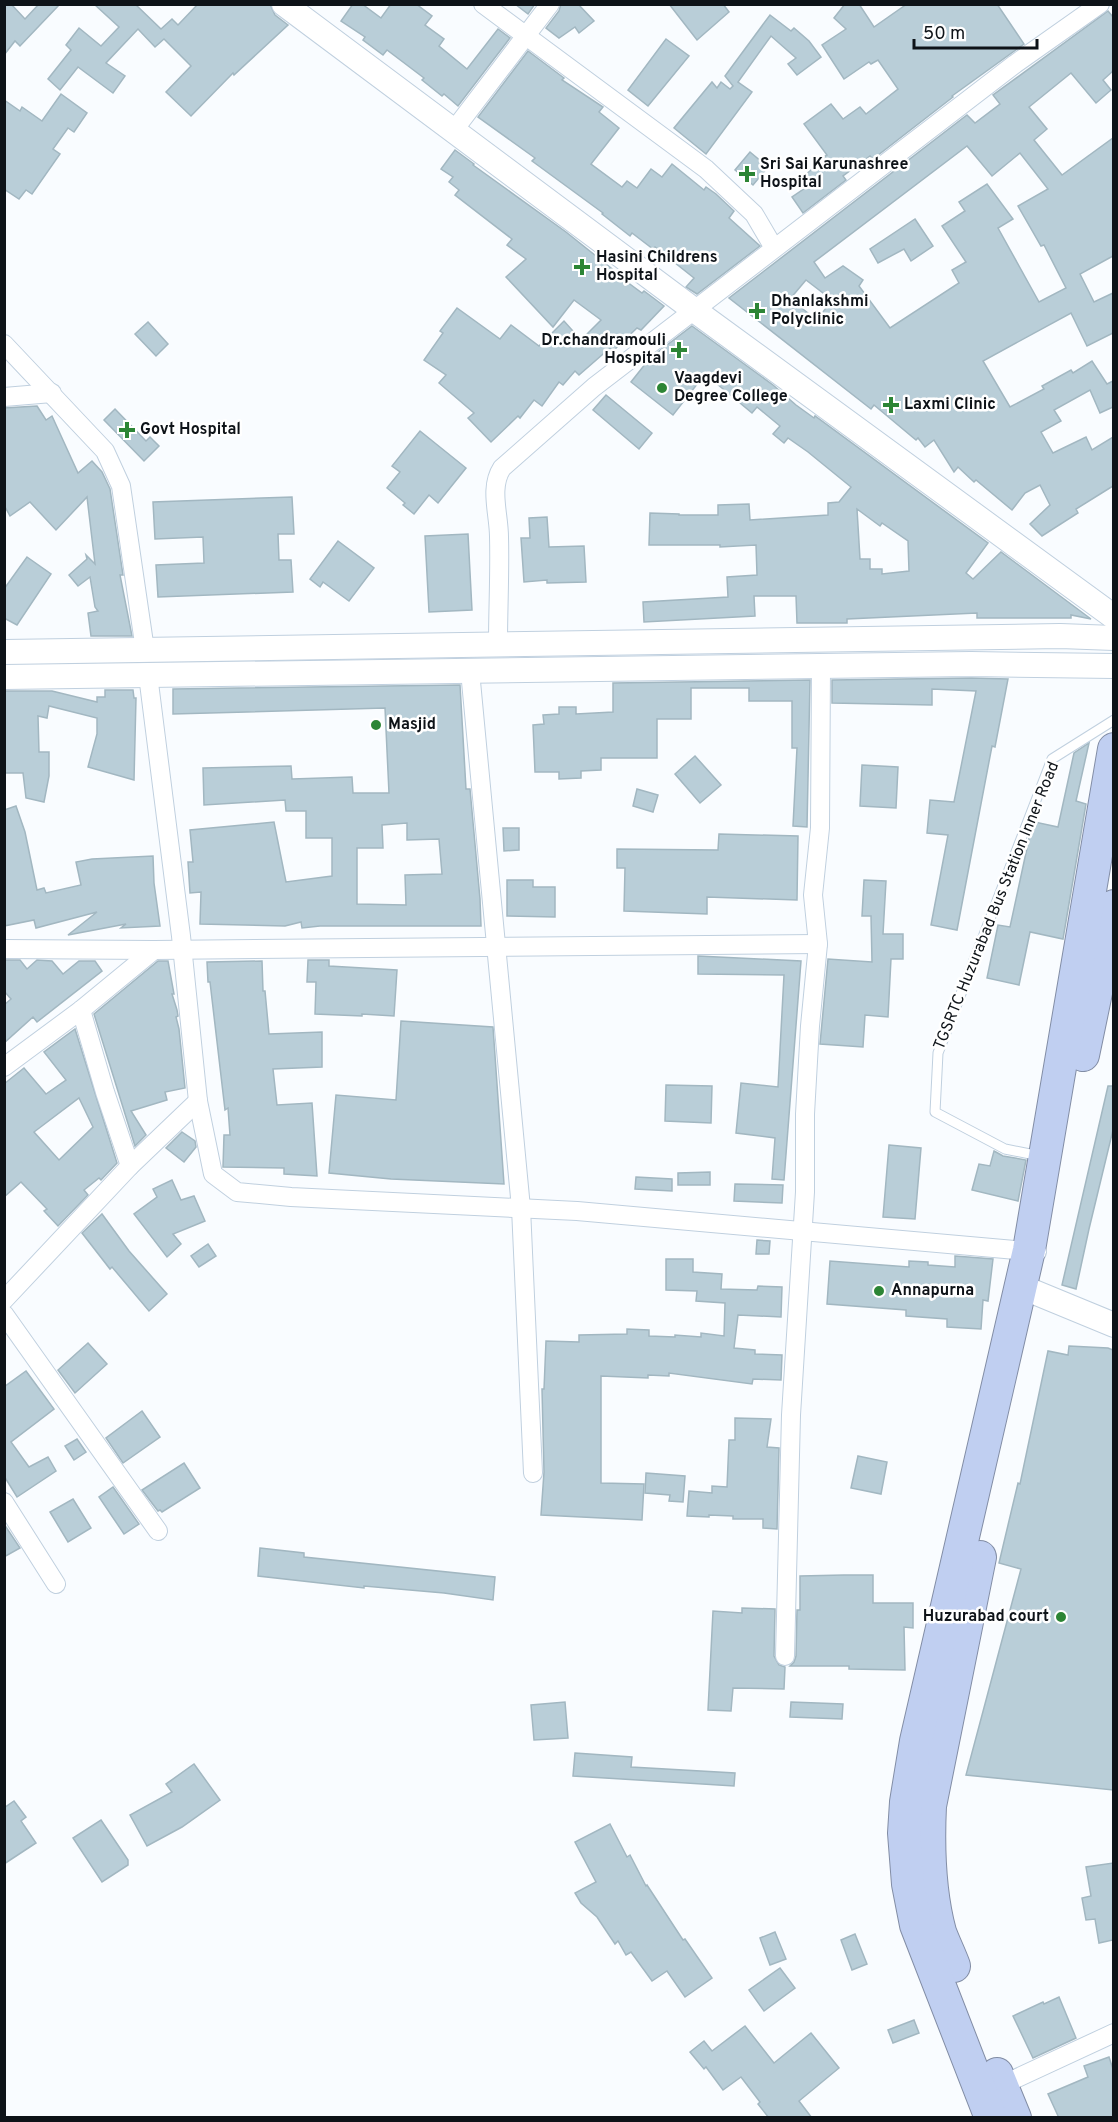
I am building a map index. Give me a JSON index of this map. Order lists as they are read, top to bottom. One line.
{"streets":{"lane":["TGSRTC Huzurabad Bus Station Inner Road"]},"places":{"health":["Sri Sai Karunashree Hospital","Hasini Childrens Hospital","Dhanlakshmi Polyclinic","Dr.chandramouli Hospital","Laxmi Clinic","Govt Hospital"],"other":["Vaagdevi Degree College","Masjid","Annapurna","Huzurabad court"]},"scale_bar":"50 m"}
